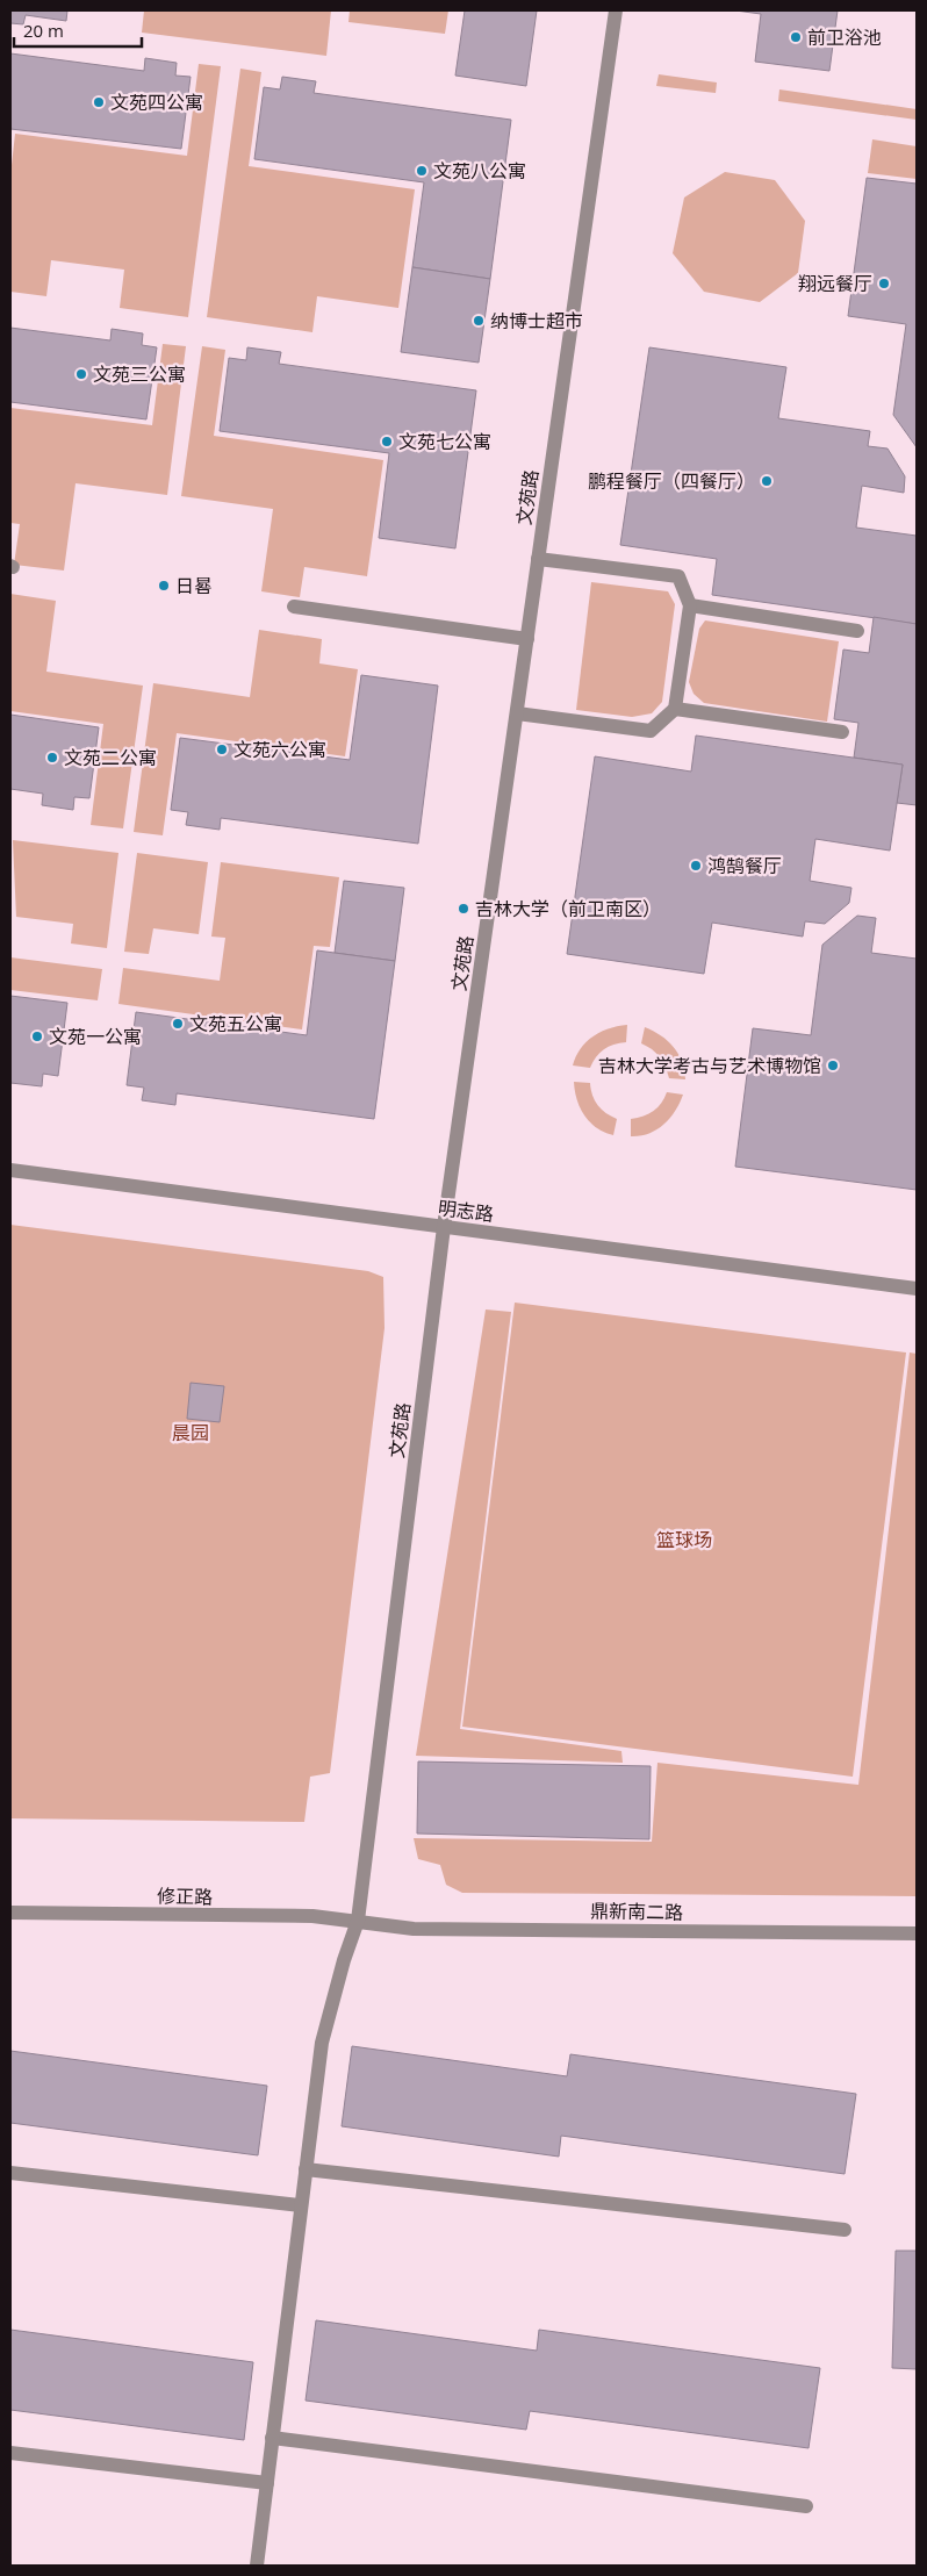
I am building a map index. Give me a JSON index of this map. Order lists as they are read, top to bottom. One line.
{"streets":{"street":["文苑路","明志路","修正路","鼎新南二路"]},"crossings":[["文苑路","明志路"],["文苑路","修正路"],["文苑路","鼎新南二路"],["修正路","鼎新南二路"]],"parks":["晨园","篮球场"],"places":["前卫浴池","文苑四公寓","文苑八公寓","翔远餐厅","纳博士超市","文苑三公寓","文苑七公寓","鹏程餐厅（四餐厅）","日晷","文苑六公寓","文苑二公寓","鸿鹄餐厅","吉林大学（前卫南区）","文苑五公寓","文苑一公寓","吉林大学考古与艺术博物馆"],"scale_bar":"20 m"}
